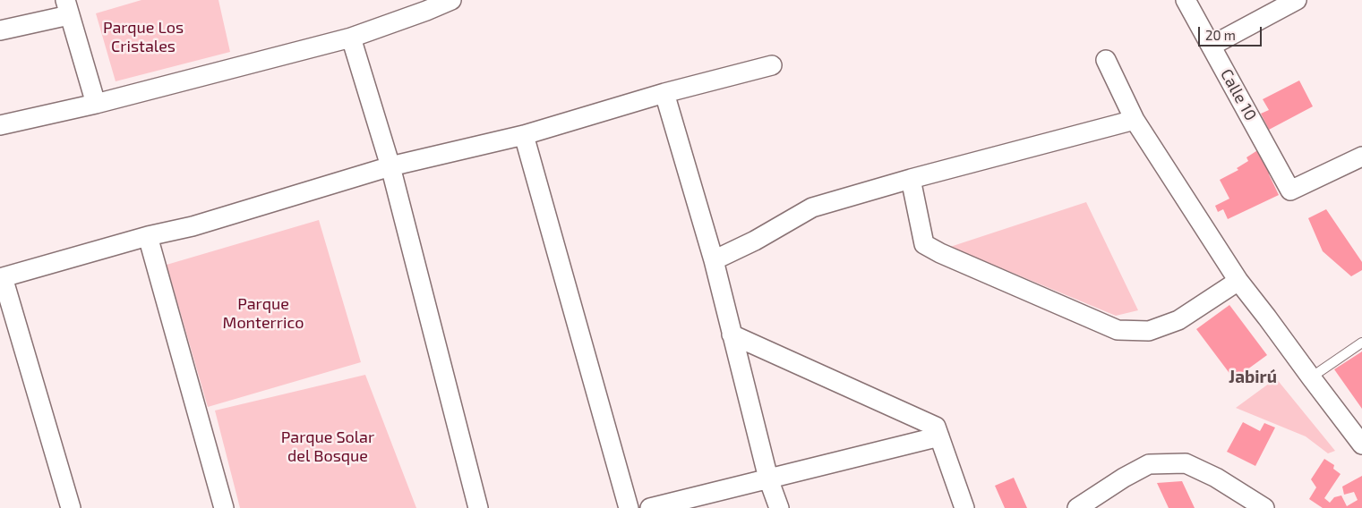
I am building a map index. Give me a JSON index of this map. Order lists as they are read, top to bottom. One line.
{"streets":{"street":["Calle 10"]},"districts":["Jabirú"],"parks":["Parque Los Cristales","Parque Monterrico","Parque Solar del Bosque"],"scale_bar":"20 m"}
